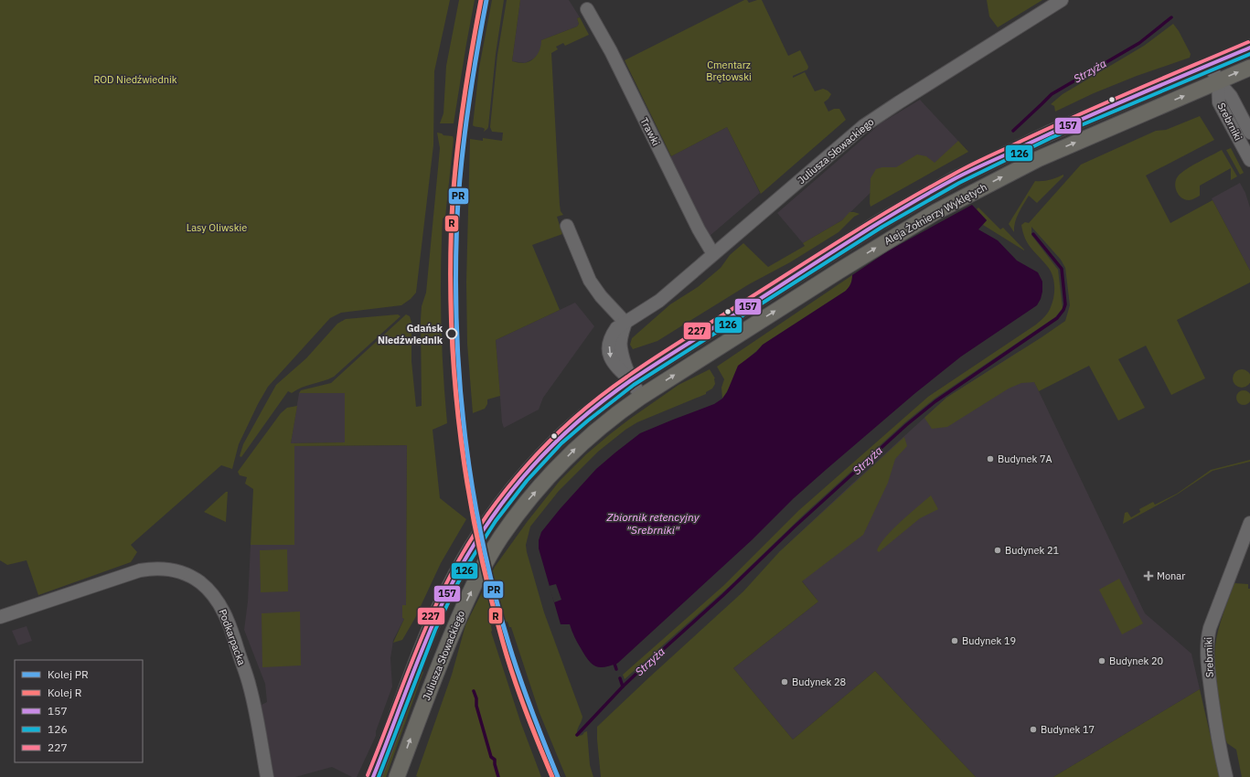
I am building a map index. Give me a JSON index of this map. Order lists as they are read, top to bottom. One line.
{"streets":{"main road":["Juliusza Słowackiego","Aleja Żołnierzy Wyklętych"],"street":["Srebrniki","Trawki","Podkarpacka"]},"crossings":[["Srebrniki","Aleja Żołnierzy Wyklętych"],["Trawki","Juliusza Słowackiego"],["Juliusza Słowackiego","Aleja Żołnierzy Wyklętych"]],"water":["Strzyża","Zbiornik retencyjny \"Srebrniki\""],"parks":["Cmentarz Brętowski","ROD Niedźwiednik","Lasy Oliwskie"],"places":{"other":["Gdańsk Niedźwiednik","Budynek 7A","Budynek 21","Budynek 19","Budynek 20","Budynek 28","Budynek 17"],"health":["Monar"]},"lines":["rail line PR","rail line R","transit line 227","transit line 157","transit line 126"],"legend":["Kolej PR","Kolej R","157","126","227"]}
